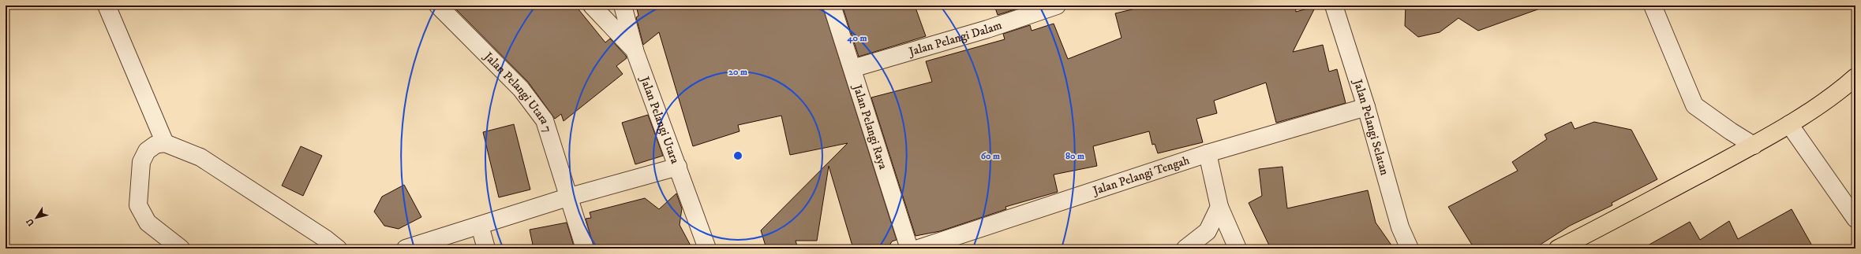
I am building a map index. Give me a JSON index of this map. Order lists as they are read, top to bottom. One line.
{"streets":{"street":["Jalan Pelangi Dalam","Jalan Pelangi Utara 7","Jalan Pelangi Utara","Jalan Pelangi Raya","Jalan Pelangi Selatan","Jalan Pelangi Tengah"]},"crossings":[["Jalan Pelangi Dalam","Jalan Pelangi Raya"],["Jalan Pelangi Selatan","Jalan Pelangi Tengah"]],"north":"bottom left","rings":["40 m","20 m","60 m","80 m"]}
